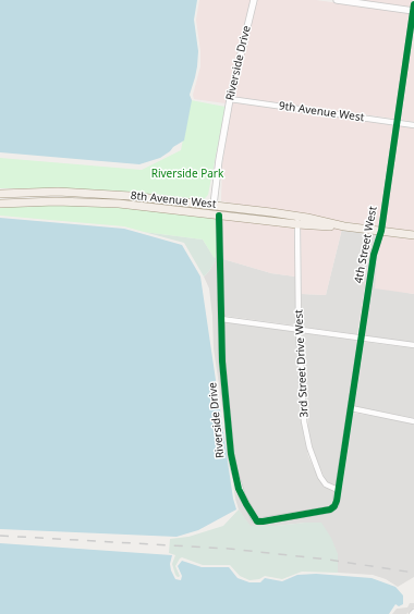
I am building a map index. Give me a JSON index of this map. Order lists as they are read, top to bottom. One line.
{"streets":{"main road":["8th Avenue West"],"street":["Riverside Drive","9th Avenue West","4th Street West","3rd Street Drive West"]},"crossings":[["Riverside Drive","9th Avenue West"],["Riverside Drive","8th Avenue West"],["Riverside Drive","4th Street West"],["Riverside Drive","3rd Street Drive West"],["9th Avenue West","4th Street West"],["8th Avenue West","4th Street West"],["8th Avenue West","3rd Street Drive West"],["4th Street West","3rd Street Drive West"]],"parks":["Riverside Park"]}
